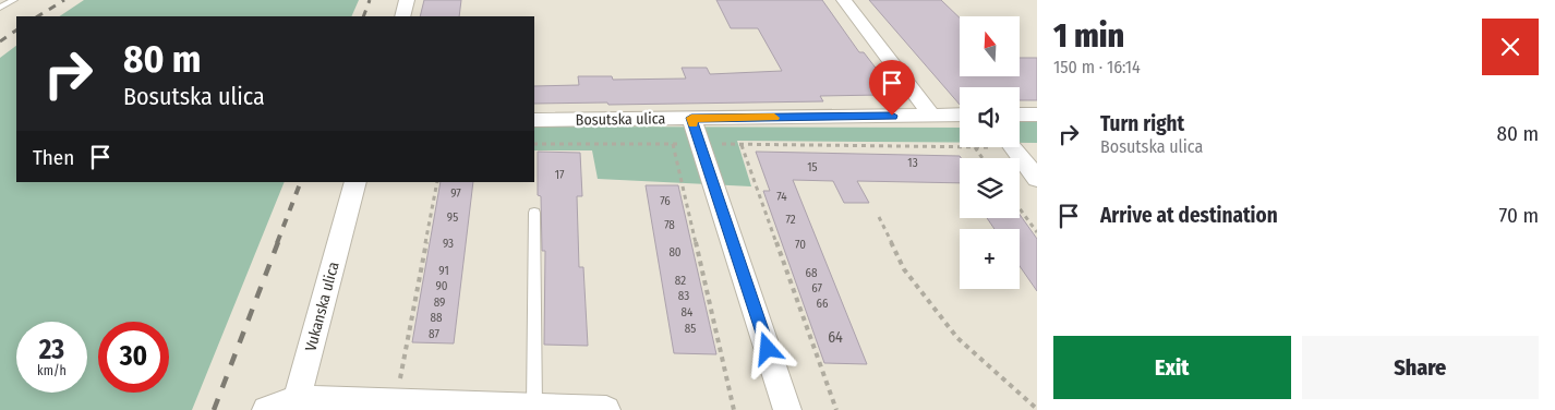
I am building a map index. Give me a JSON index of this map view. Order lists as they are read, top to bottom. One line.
{"streets":{"street":["Bosutska ulica","Vukanska ulica"]},"house_numbers":["13","15","17","97","74","76","95","72","78","93","70","80","91","68","82","90","67","83","89","66","84","88","85","87","64"],"north":"top","page":{"heading":["1 min","150 m · 16:14"],"map_buttons":"+","turn":["80 m","Bosutska ulica"],"list":[{"name":"Turn right","note":"Bosutska ulica","value":"80 m"},{"name":"Arrive at destination","value":"70 m"}],"then":"Then","speed":"23 km/h","limit":"30","buttons":["Exit","Share"]}}
